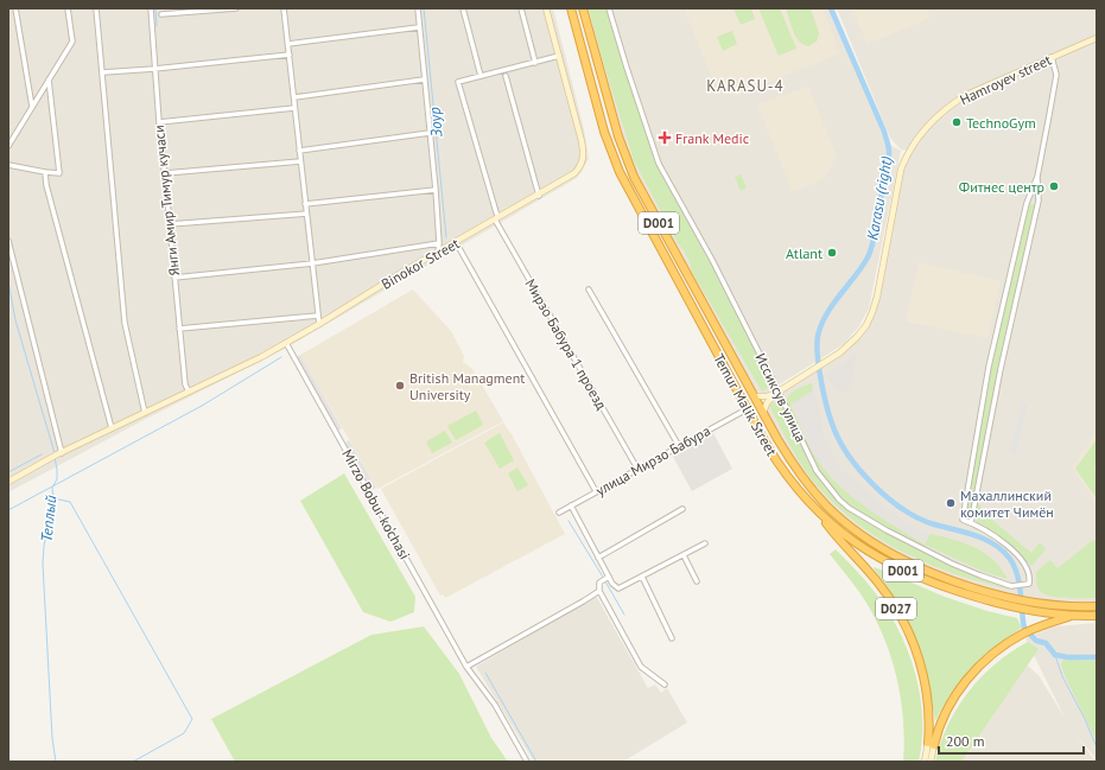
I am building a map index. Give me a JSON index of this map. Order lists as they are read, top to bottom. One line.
{"streets":{"highway":["D001","Temur Malik Street","D027"],"main road":["Hamroyev street","Binokor Street"],"street":["Янги Амир Тимур кучаси","Мирзо Бабура 1 проезд","Иссиксув улица","улица Мирзо Бабура","Mirzo Bobur ko‘chasi"]},"crossings":[["Hamroyev street","Иссиксув улица"],["Hamroyev street","Temur Malik Street"],["Янги Амир Тимур кучаси","Binokor Street"],["Binokor Street","Мирзо Бабура 1 проезд"],["Binokor Street","Mirzo Bobur ko‘chasi"],["Мирзо Бабура 1 проезд","улица Мирзо Бабура"],["Temur Malik Street","улица Мирзо Бабура"],["Temur Malik Street","D027"]],"districts":["KARASU-4"],"water":["Зоур","Karasu (right)","Теплый"],"places":{"other":["TechnoGym","Фитнес центр","Atlant","British Managment University","Махаллинский комитет Чимён"],"health":["Frank Medic"]},"scale_bar":"200 m"}
